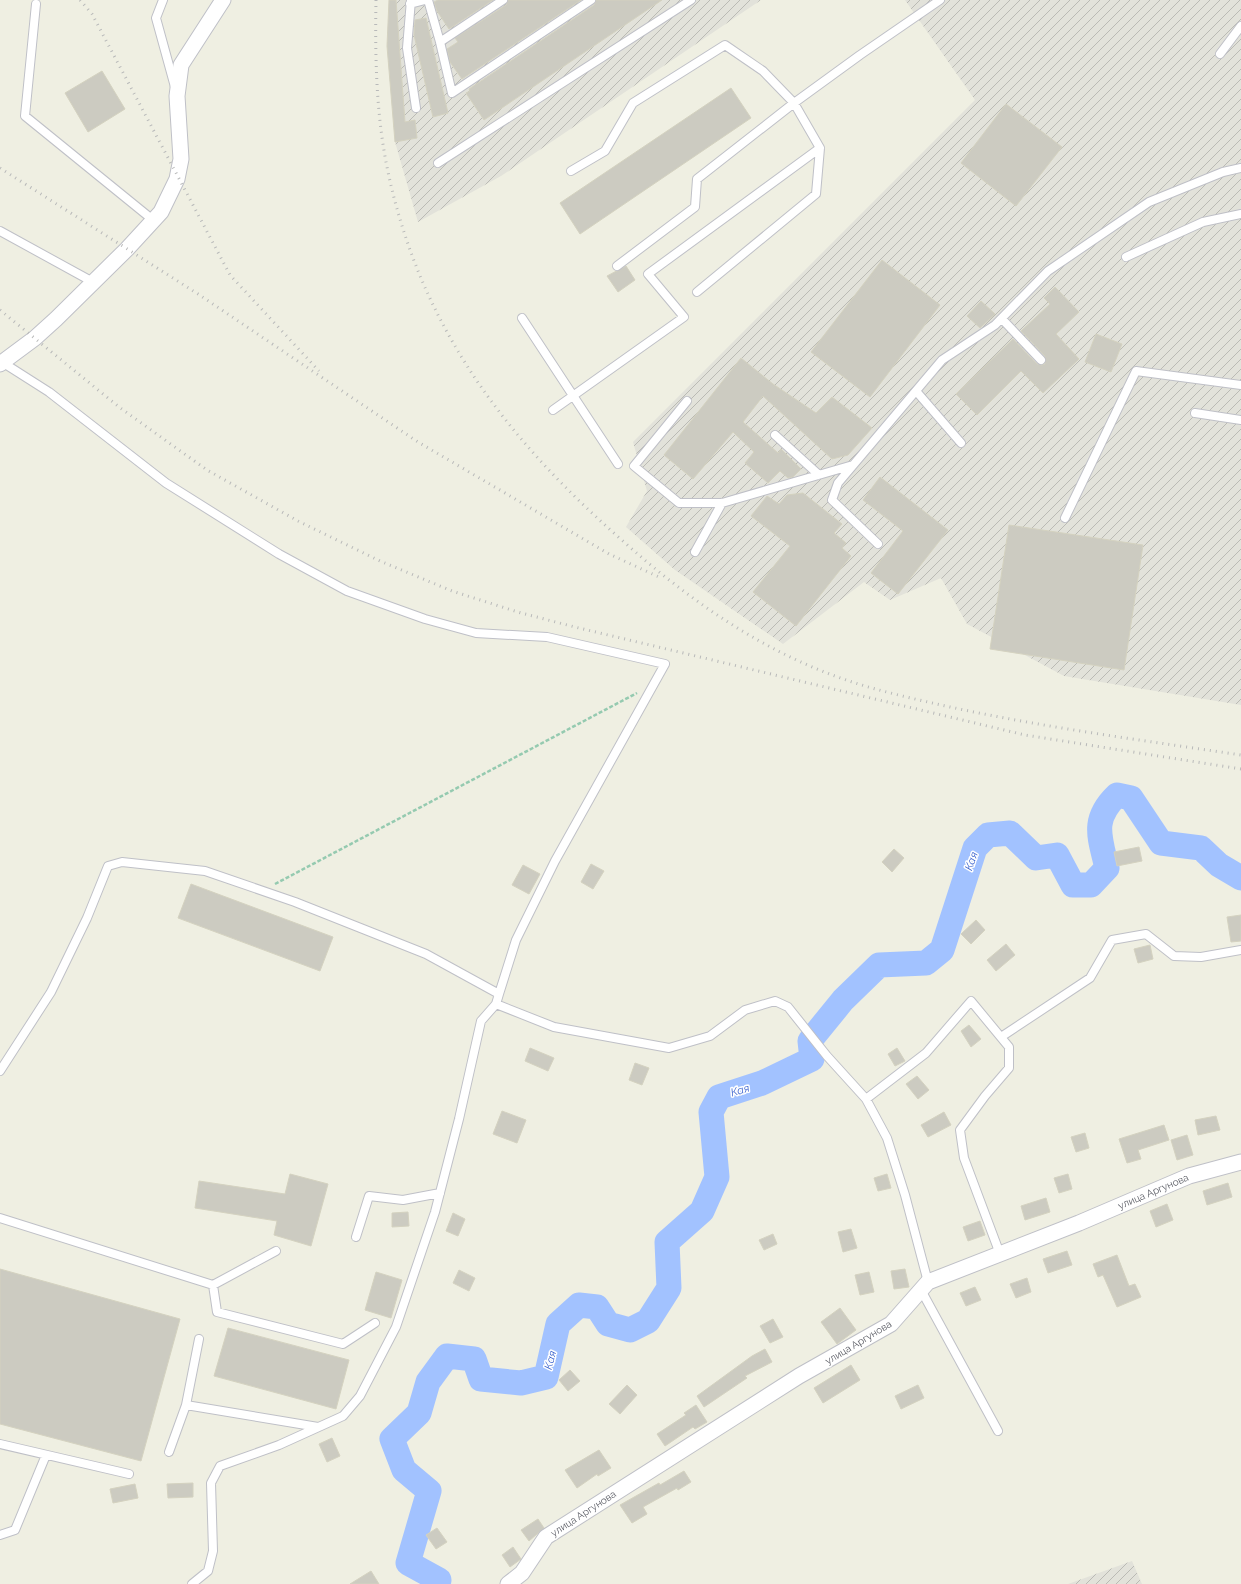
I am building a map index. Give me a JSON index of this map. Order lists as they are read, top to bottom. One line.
{"streets":{"street":["улица Аргунова"]},"water":["Кая"]}
